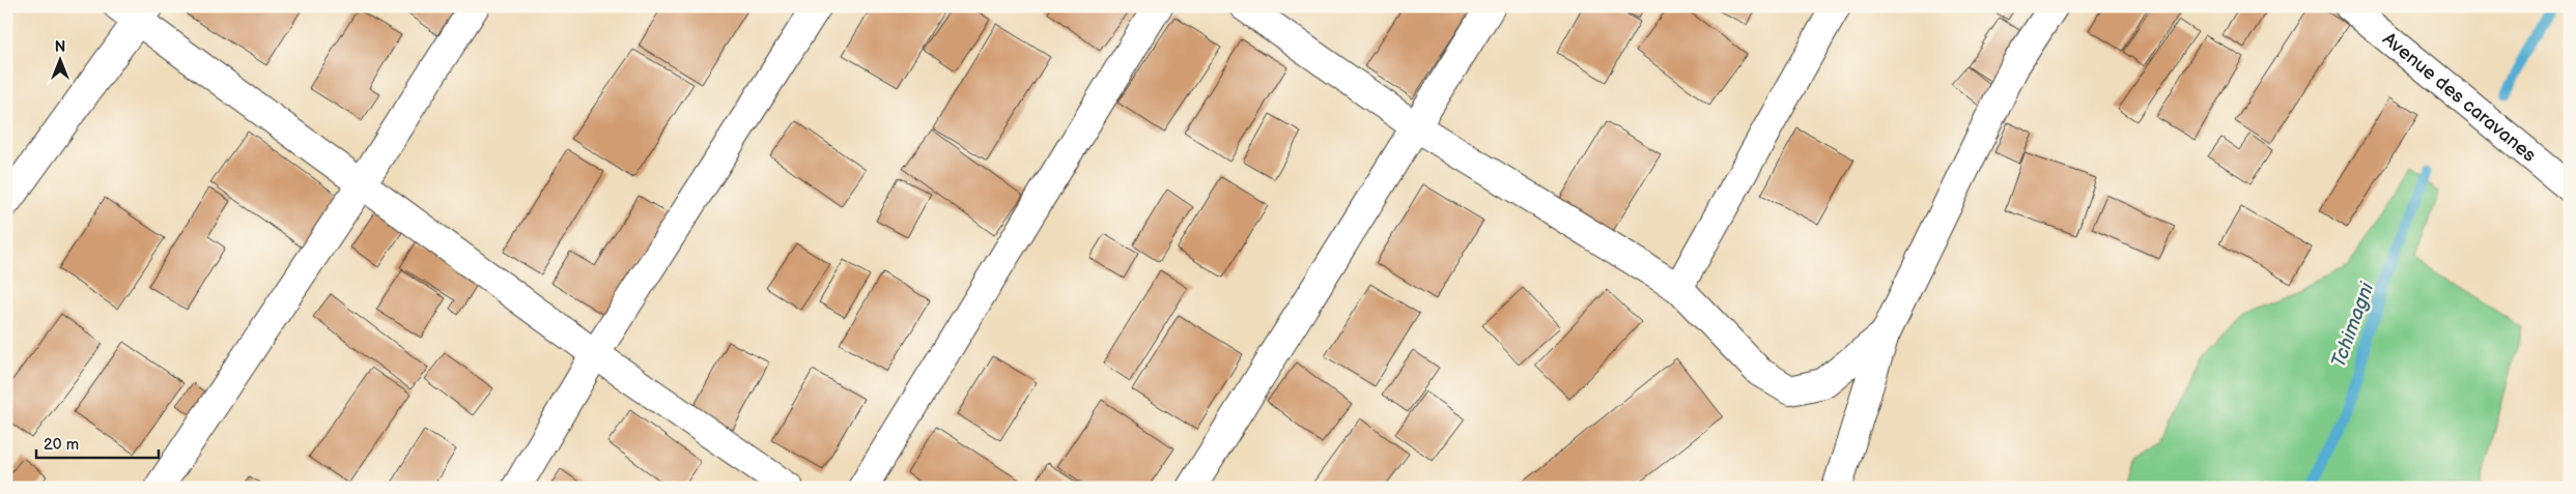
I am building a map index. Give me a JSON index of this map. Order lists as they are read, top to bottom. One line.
{"streets":{"street":["Avenue des caravanes"]},"water":["Tchimagni"],"scale_bar":"20 m","north":"top"}
